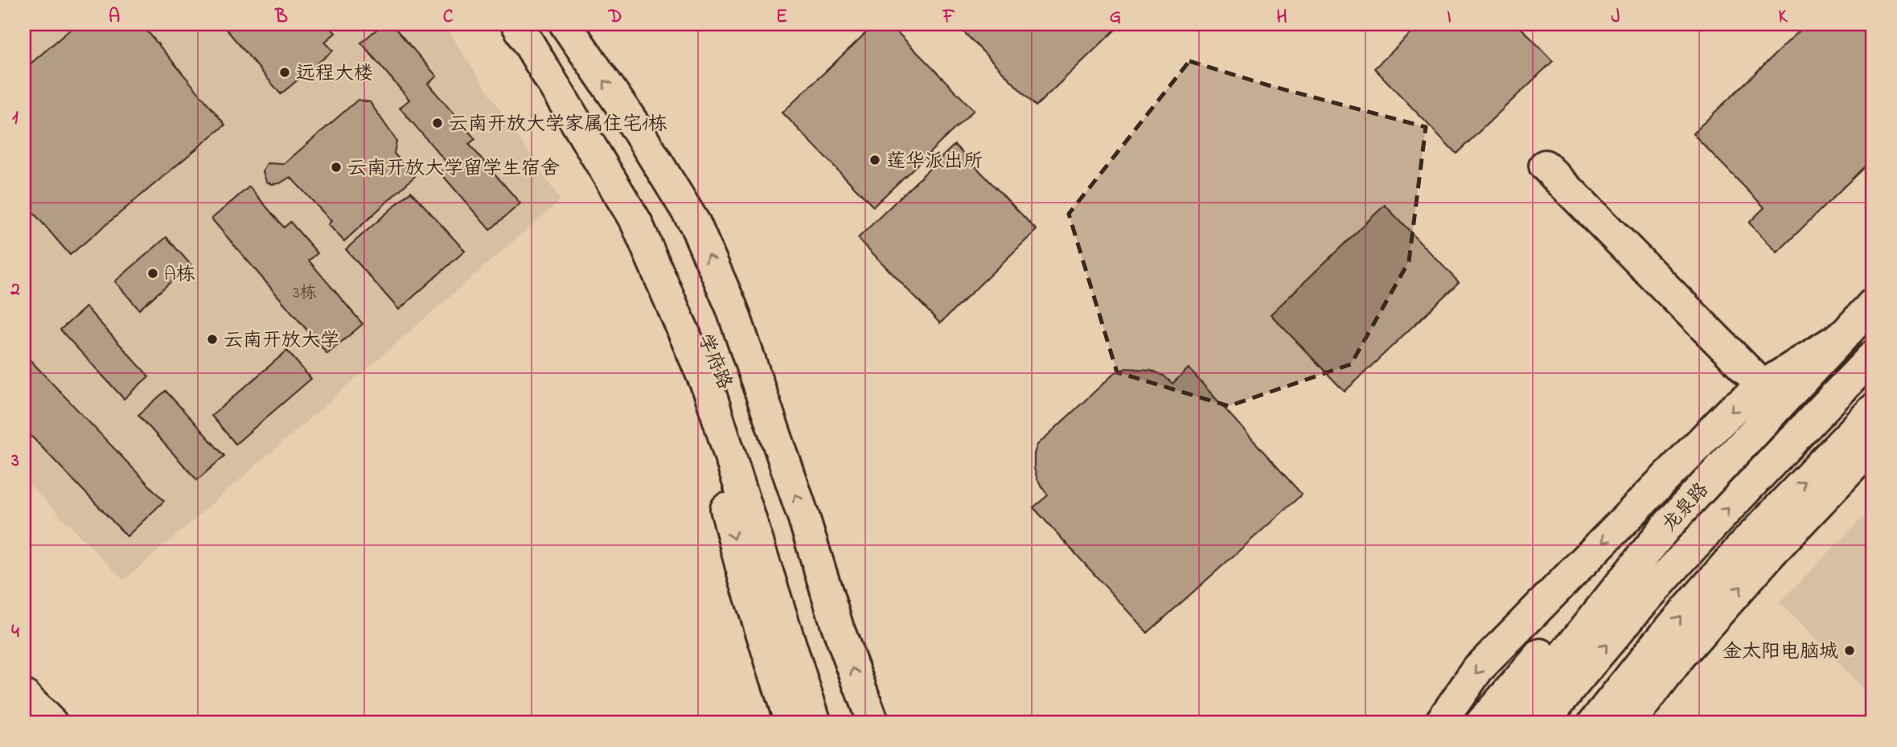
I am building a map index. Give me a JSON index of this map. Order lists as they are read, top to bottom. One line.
{"streets":{"main road":["学府路","龙泉路"]},"places":["远程大楼","云南开放大学家属住宅1栋","莲华派出所","云南开放大学留学生宿舍","A栋","云南开放大学","金太阳电脑城"],"house_numbers":["3栋"],"grid":{"columns":["A","B","C","D","E","F","G","H","I","J","K"],"rows":["1","2","3","4"]}}
